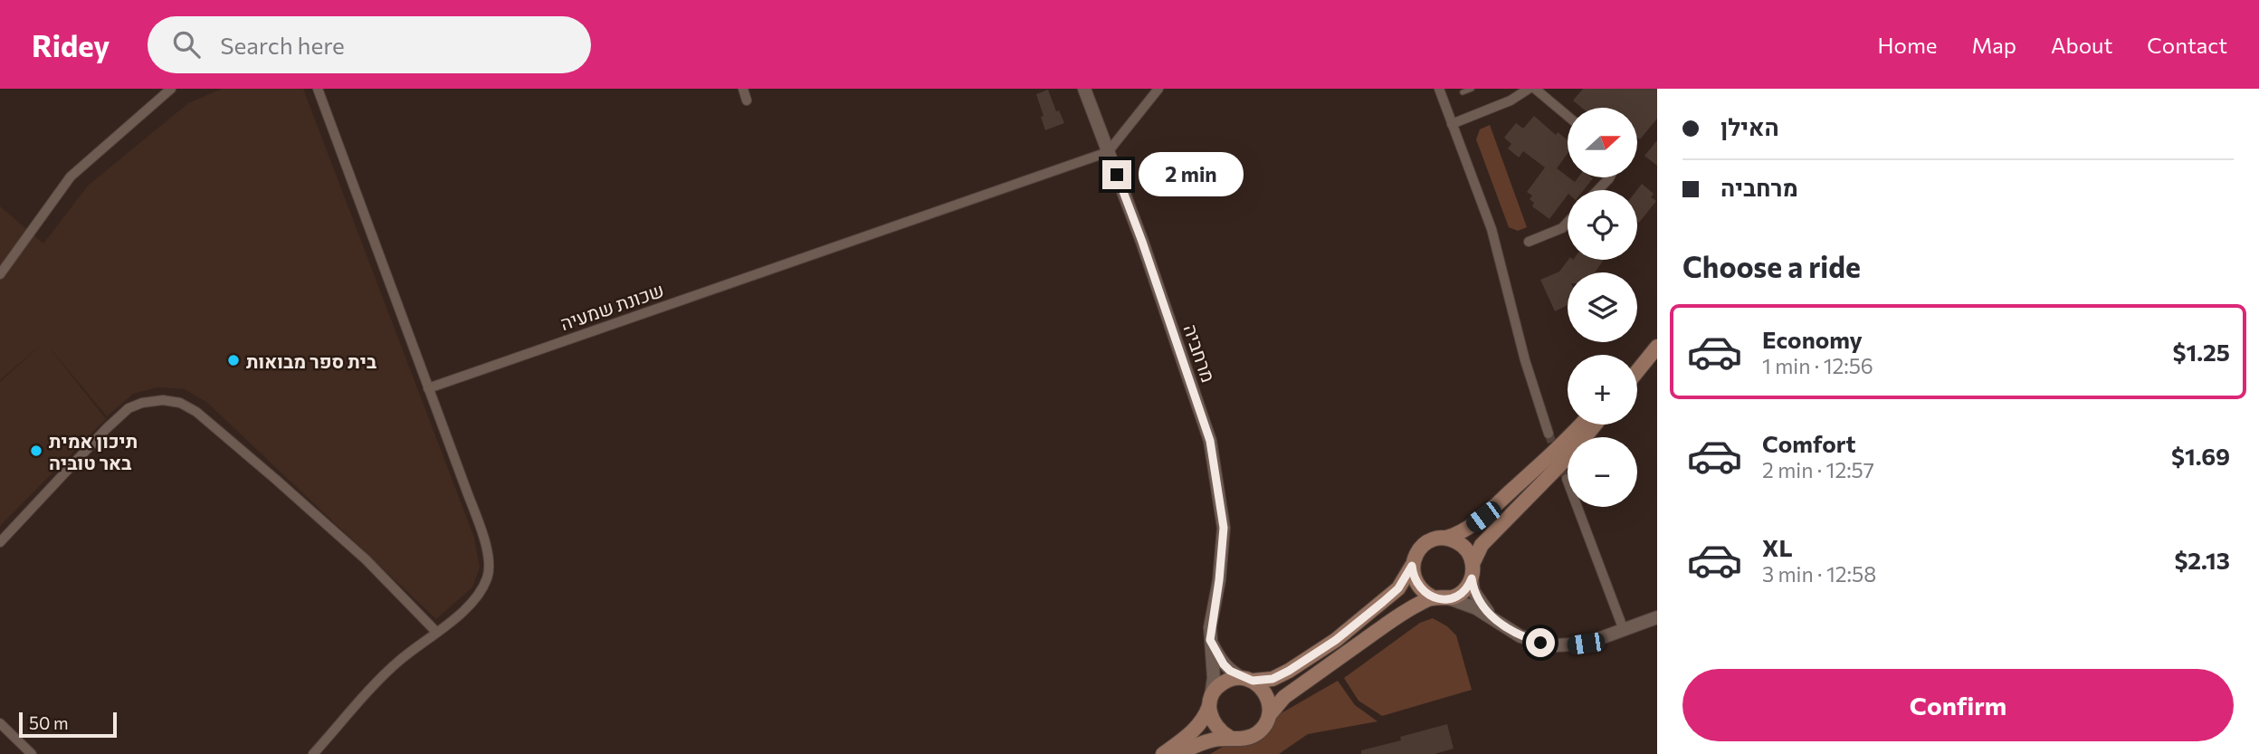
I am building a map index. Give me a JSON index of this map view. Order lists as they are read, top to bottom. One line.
{"streets":{"street":["שכונת שמעיה","מרחביה"]},"crossings":[["שכונת שמעיה","מרחביה"]],"places":["בית ספר מבואות","תיכון אמית באר טוביה"],"scale_bar":"50 m","north":"right","page":{"header":"Ridey","search":"Search here","nav":["Home","Map","About","Contact"],"banner":["האילן","מרחביה"],"map_buttons":["+","−"],"bubble":"2 min","heading":"Choose a ride","list":[{"name":"Economy","note":"1 min · 12:56","value":"$1.25"},{"name":"Comfort","note":"2 min · 12:57","value":"$1.69"},{"name":"XL","note":"3 min · 12:58","value":"$2.13"}],"buttons":"Confirm","scale":"50 m"}}
